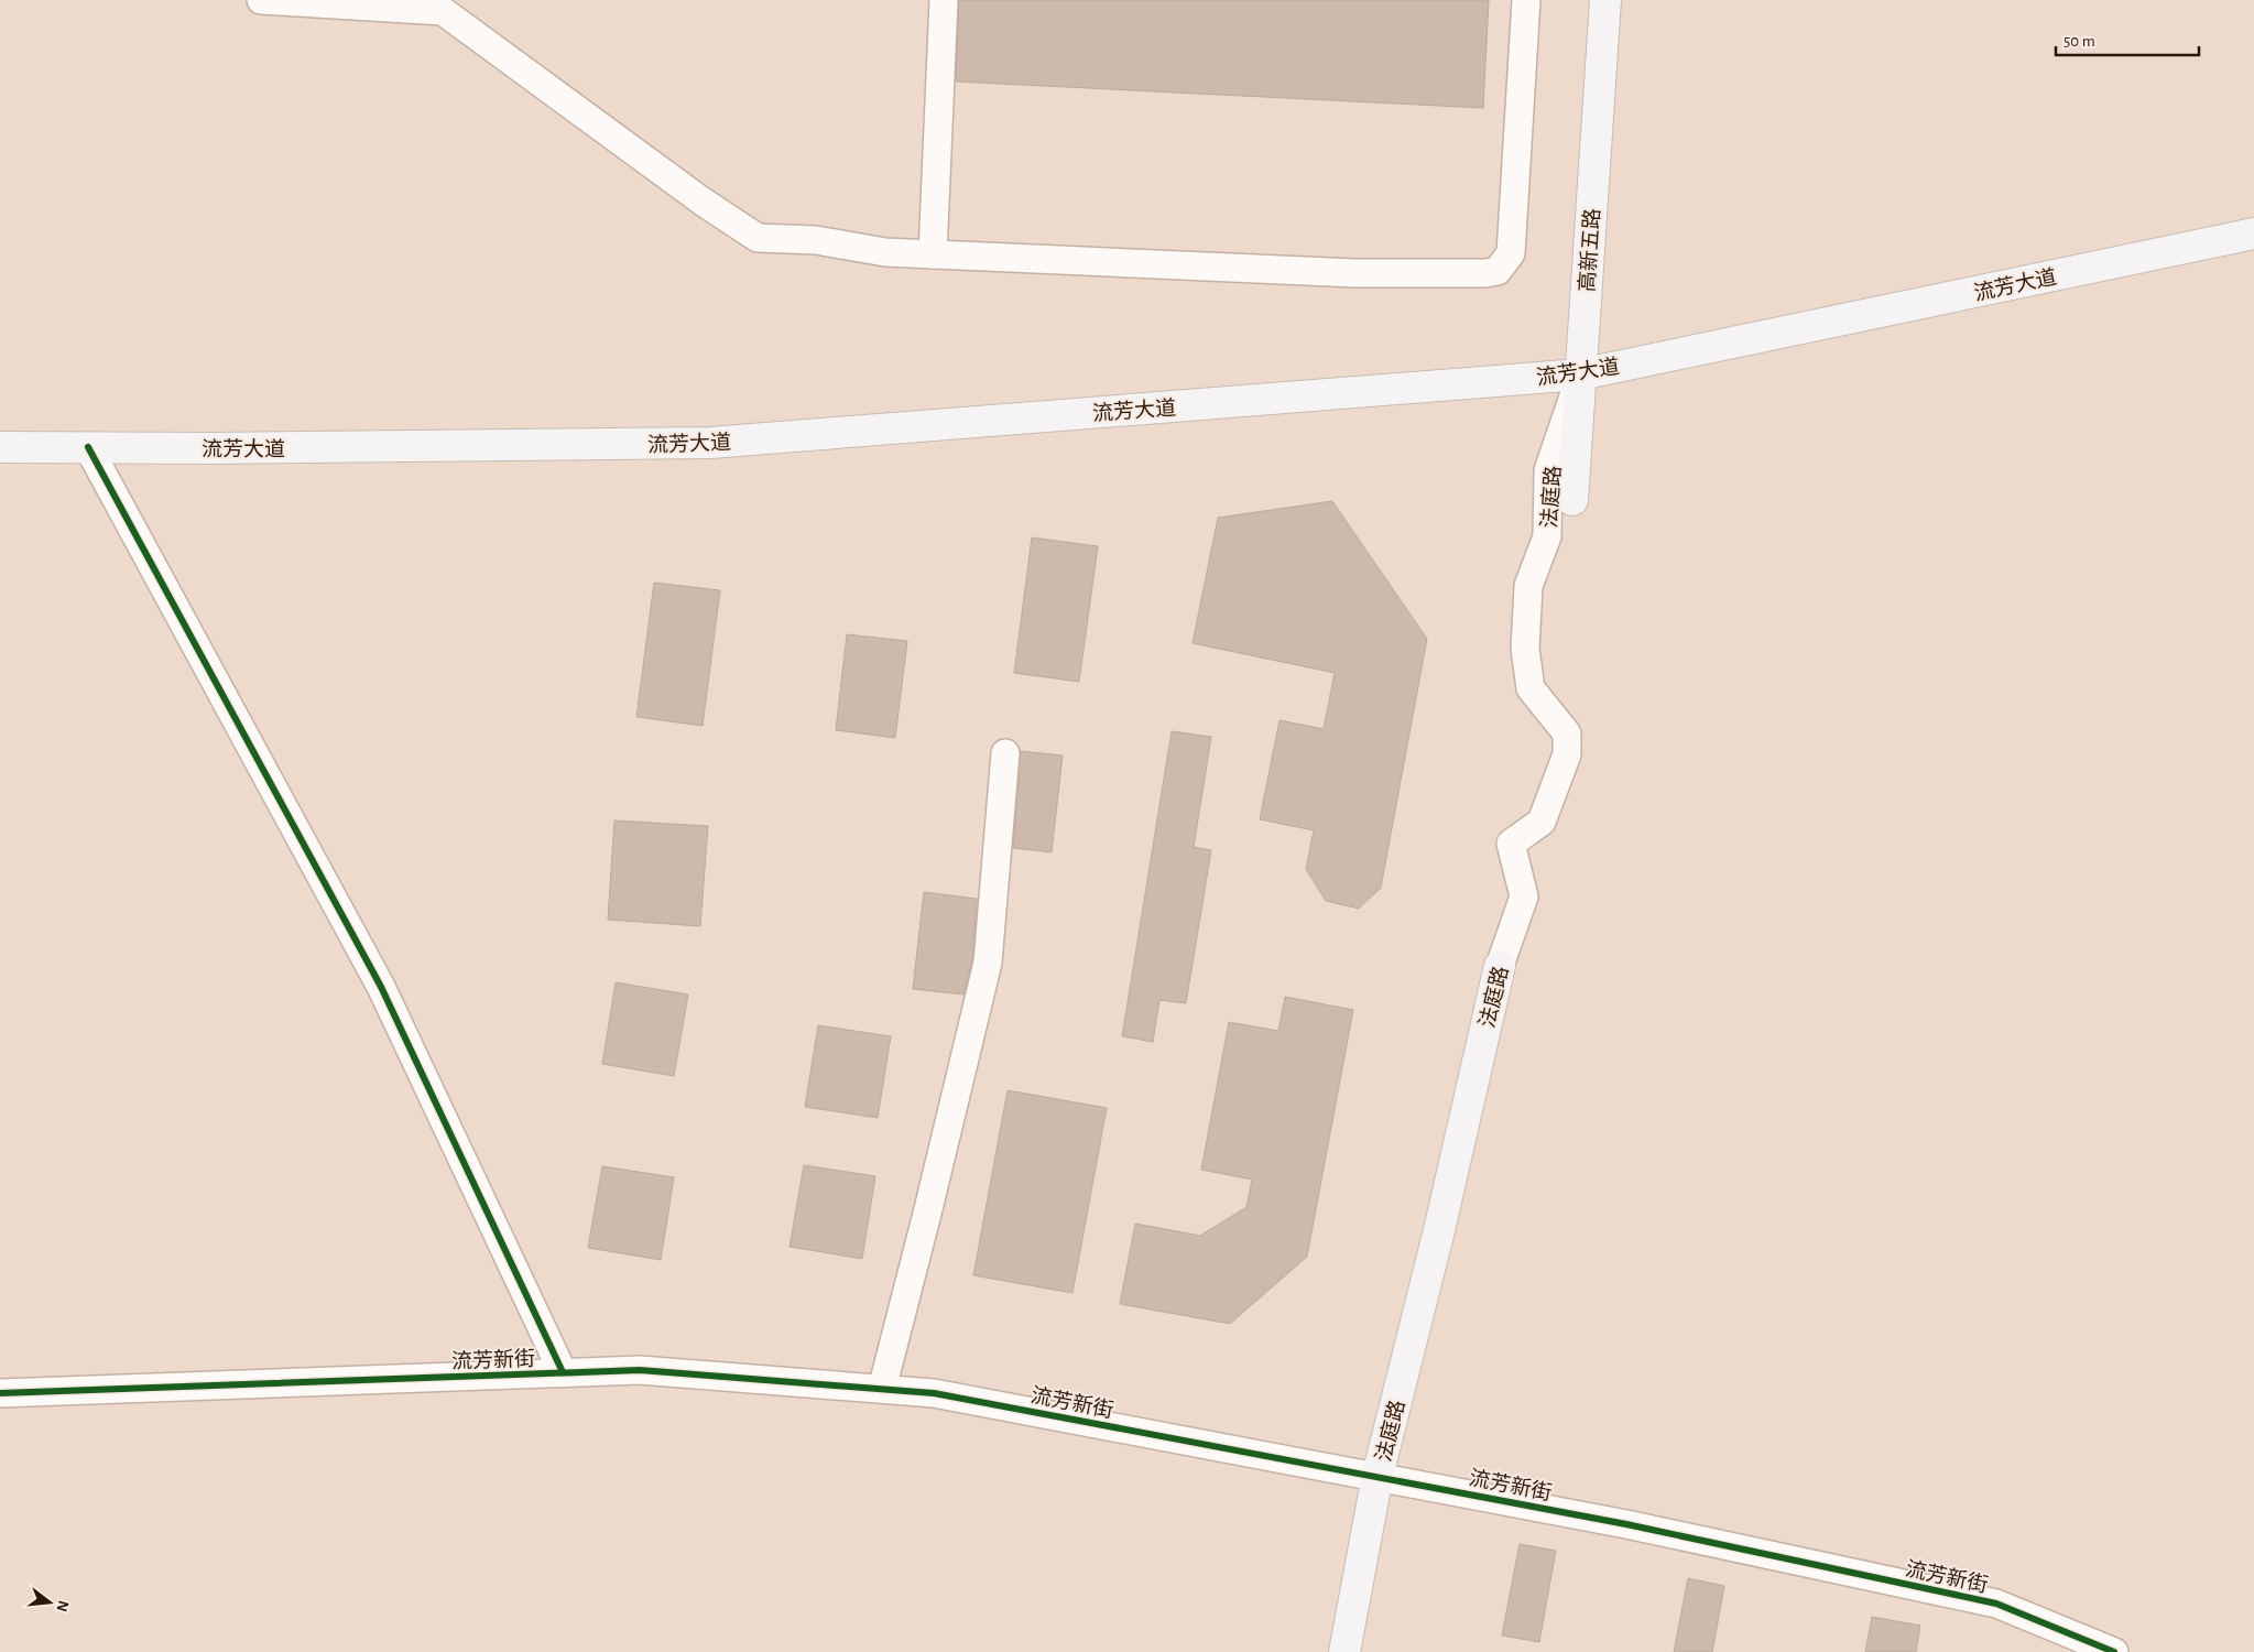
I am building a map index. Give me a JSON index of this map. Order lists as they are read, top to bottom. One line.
{"streets":{"main road":["高新五路","流芳大道","法庭路"],"street":["流芳新街"]},"crossings":[["高新五路","流芳大道"],["高新五路","法庭路"],["流芳大道","法庭路"],["法庭路","流芳新街"]],"scale_bar":"50 m","north":"right"}
